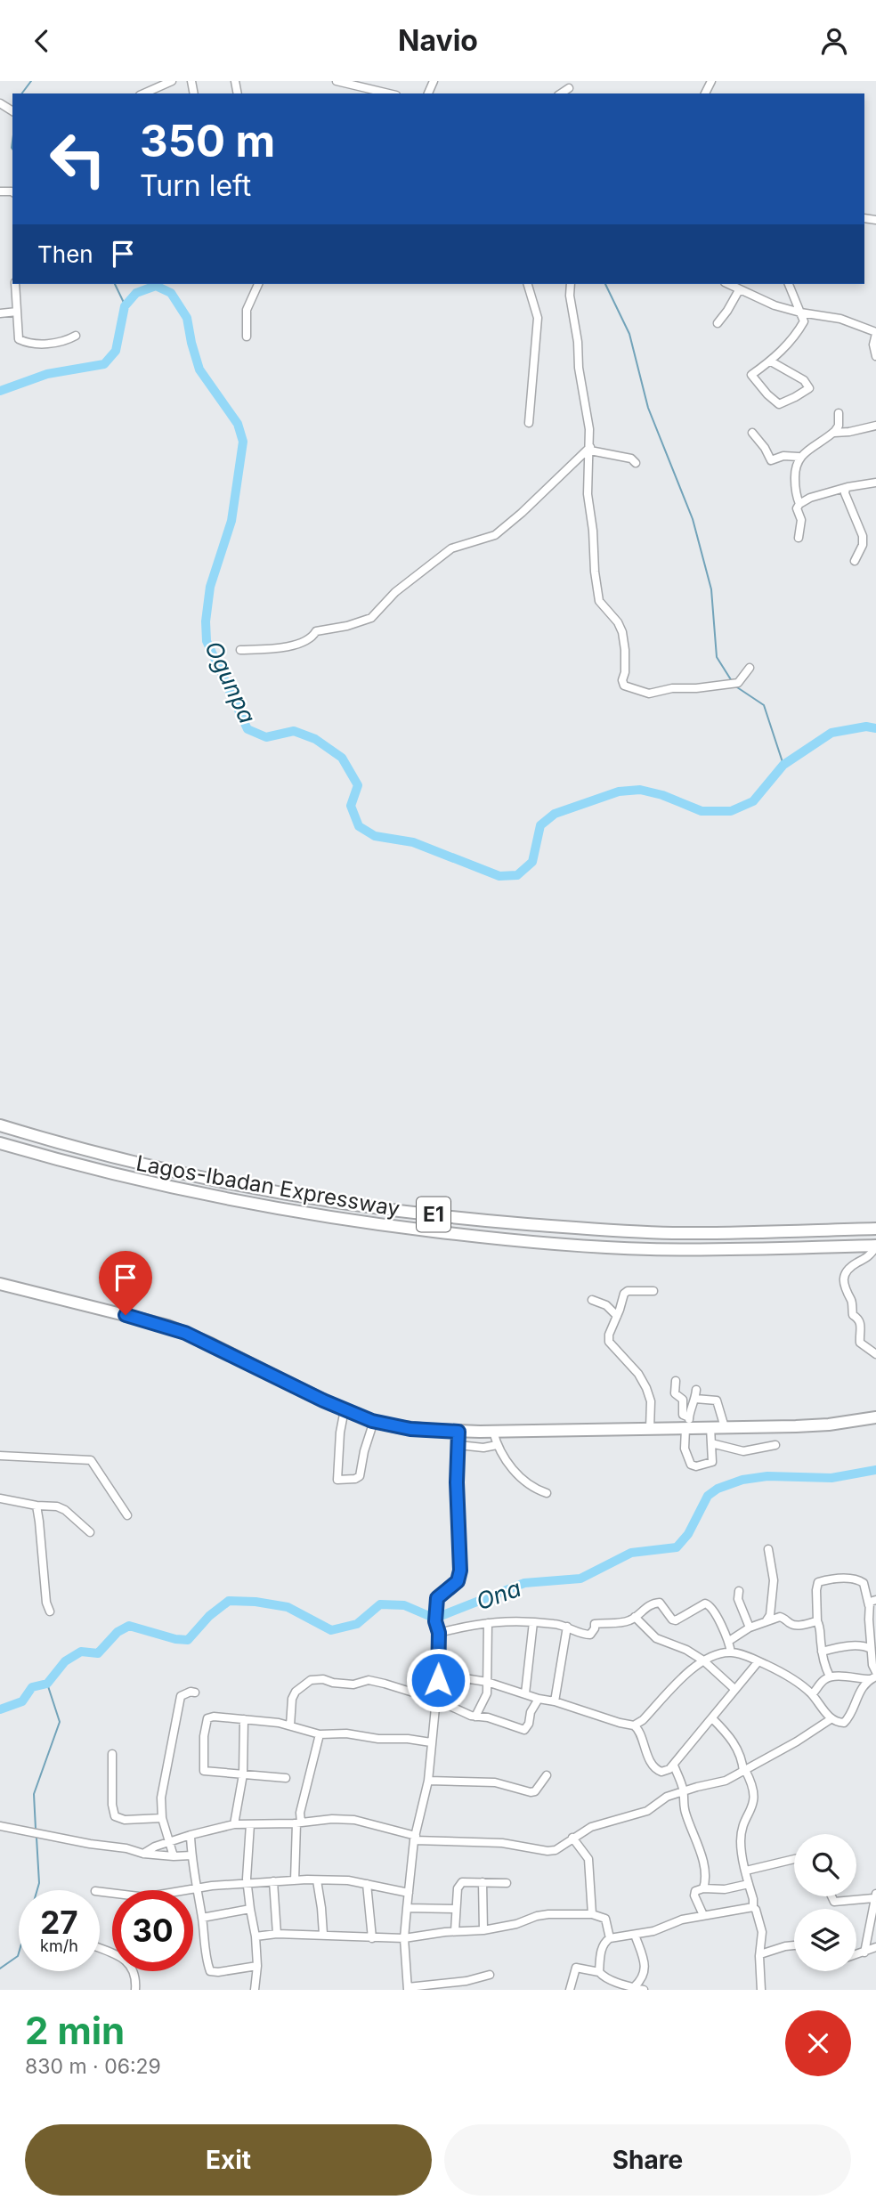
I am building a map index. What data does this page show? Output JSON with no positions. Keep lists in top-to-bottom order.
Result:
{
  "streets": {
    "highway": ["Lagos-Ibadan Expressway", "E1"]
  },
  "water": ["Ogunpa", "Ona"],
  "page": {
    "header": "Navio",
    "turn": ["350 m", "Turn left"],
    "then": "Then",
    "speed": "27 km/h",
    "limit": "30",
    "heading": ["2 min", "830 m · 06:29"],
    "buttons": ["Exit", "Share"]
  }
}
